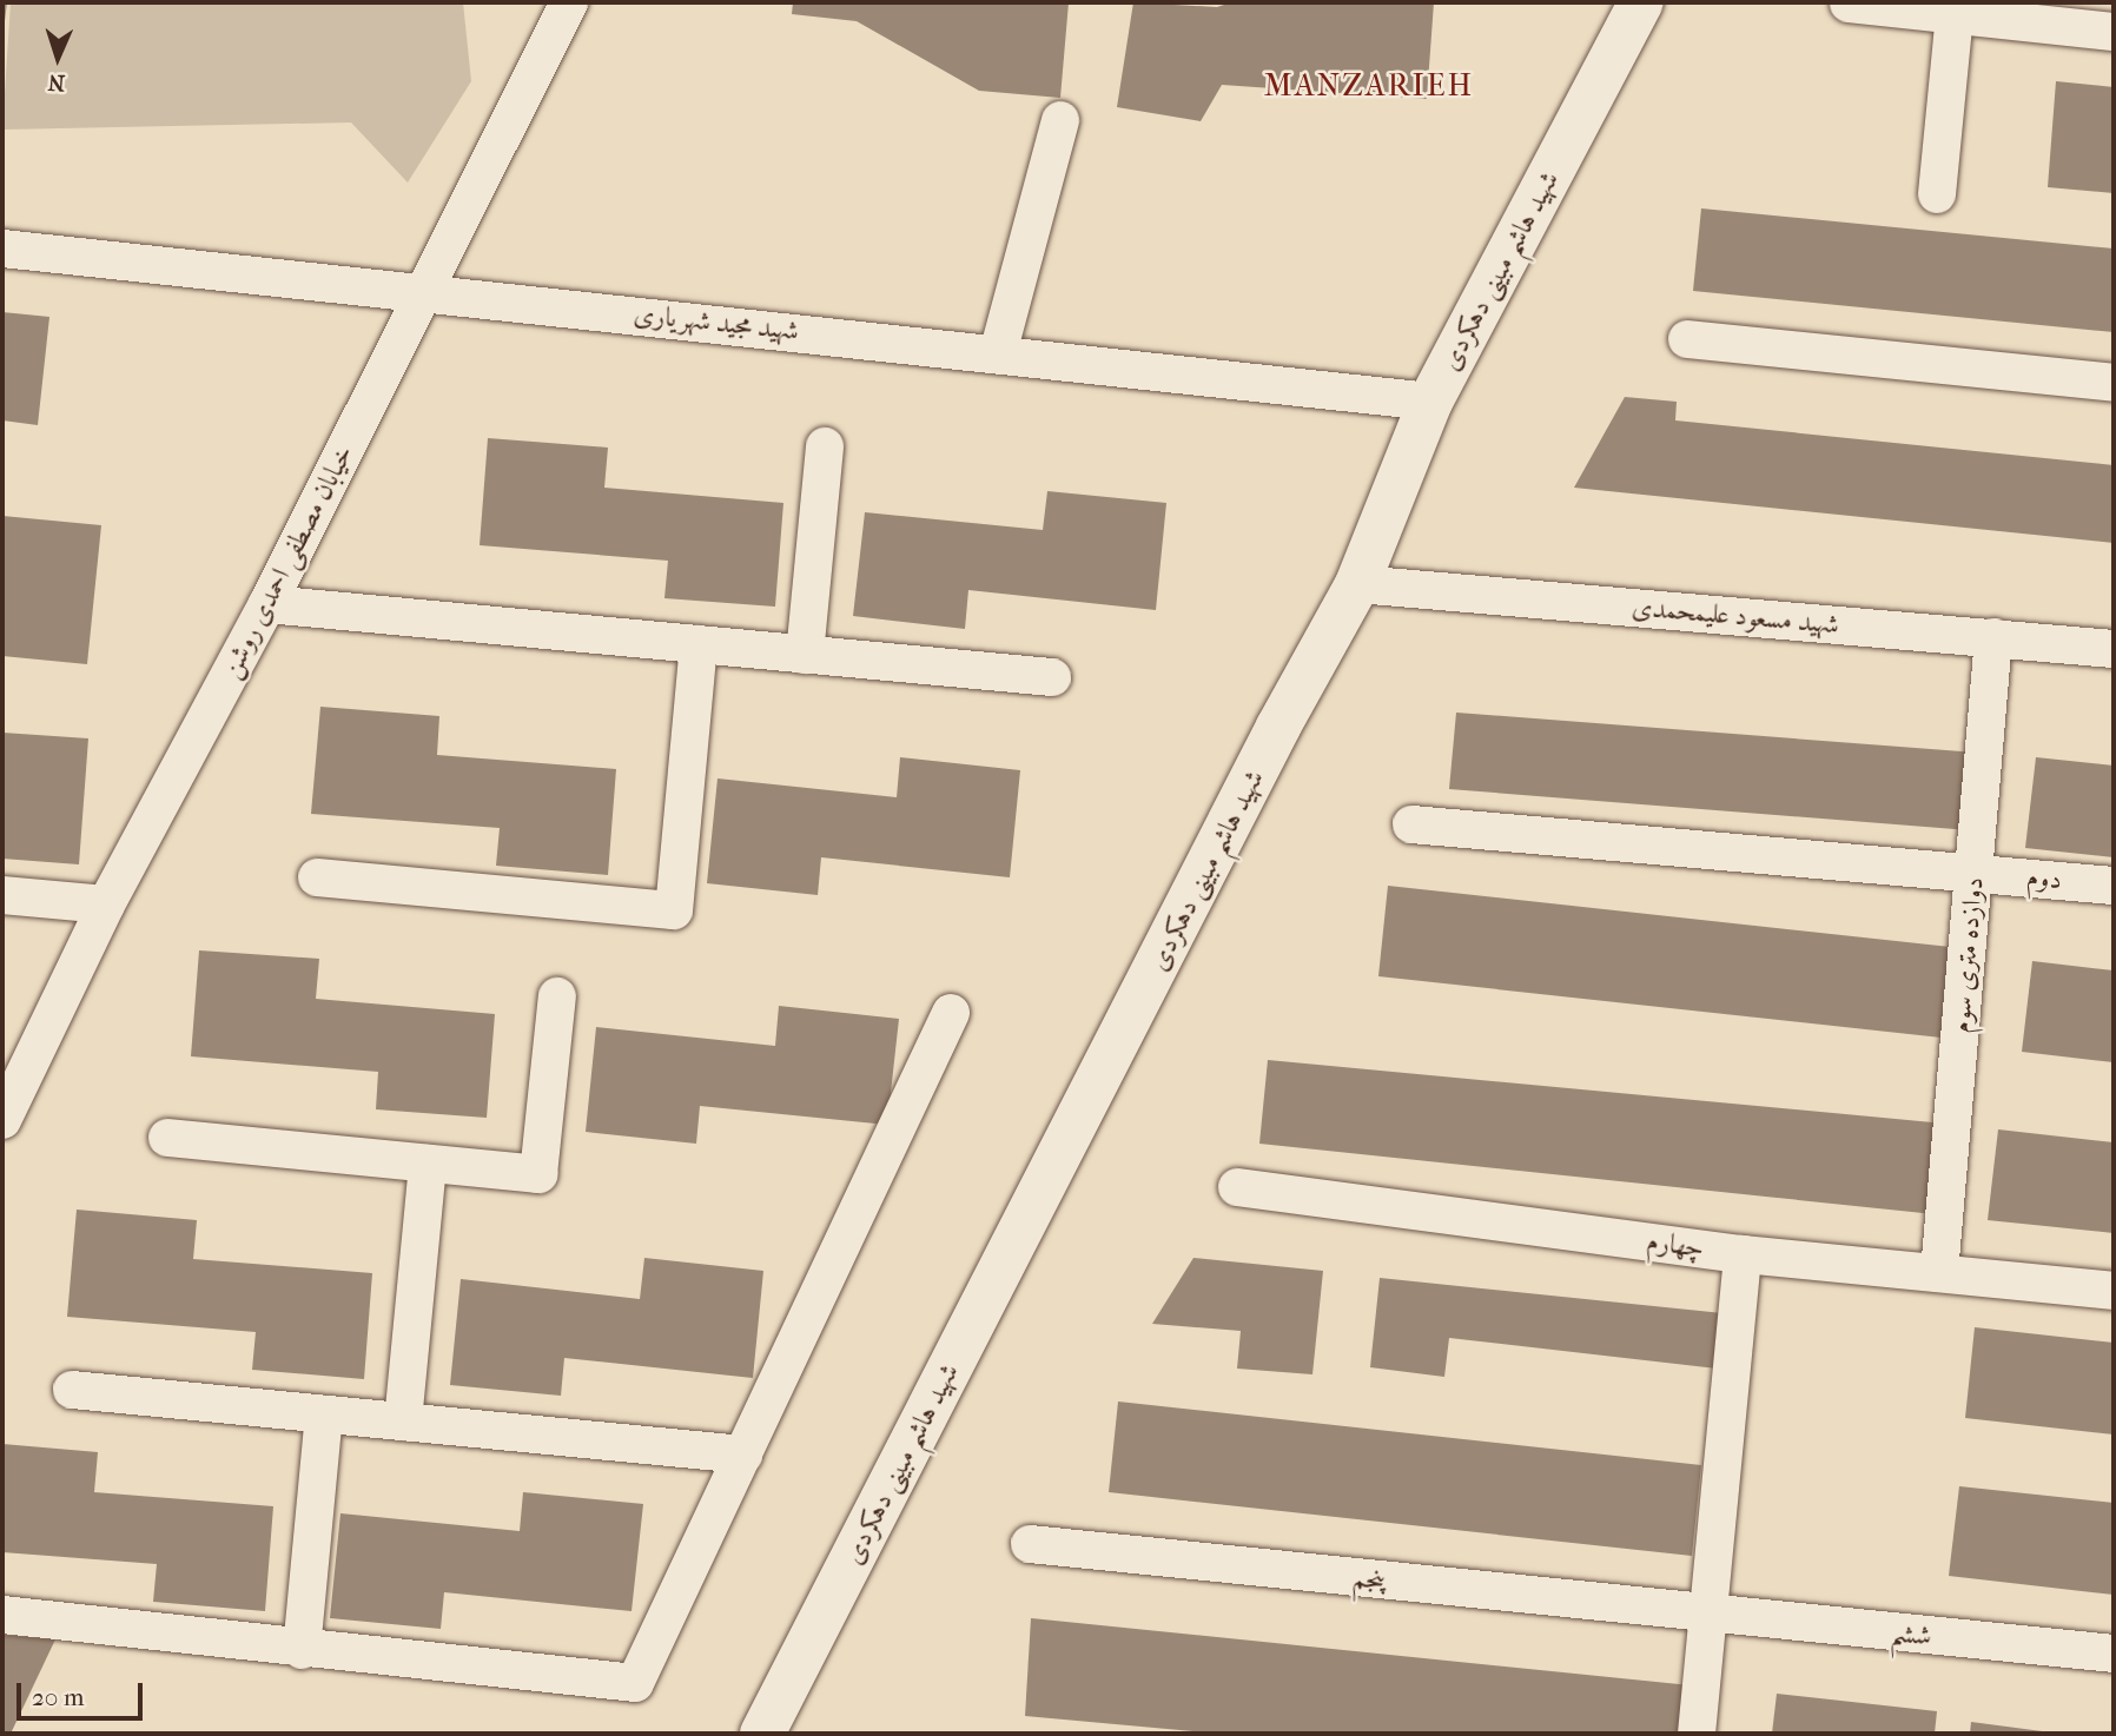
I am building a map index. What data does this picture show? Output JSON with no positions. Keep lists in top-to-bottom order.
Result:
{
  "streets": {
    "main road": ["شهید هاشم مبینی دهکردی"],
    "street": [
      "شهید مجید شهریاری",
      "خیابان مصطفی احمدی روشن",
      "شهید مسعود علیمحمدی",
      "دوم",
      "دوازده متری سوم",
      "چهارم",
      "پنجم",
      "ششم"
    ]
  },
  "crossings": [
    ["شهید هاشم مبینی دهکردی", "شهید مجید شهریاری"],
    ["شهید هاشم مبینی دهکردی", "شهید مسعود علیمحمدی"],
    ["شهید مجید شهریاری", "خیابان مصطفی احمدی روشن"],
    ["شهید مسعود علیمحمدی", "دوازده متری سوم"],
    ["دوم", "دوازده متری سوم"],
    ["دوازده متری سوم", "چهارم"],
    ["پنجم", "ششم"]
  ],
  "districts": ["MANZARIEH"],
  "scale_bar": "20 m",
  "north": "bottom"
}
